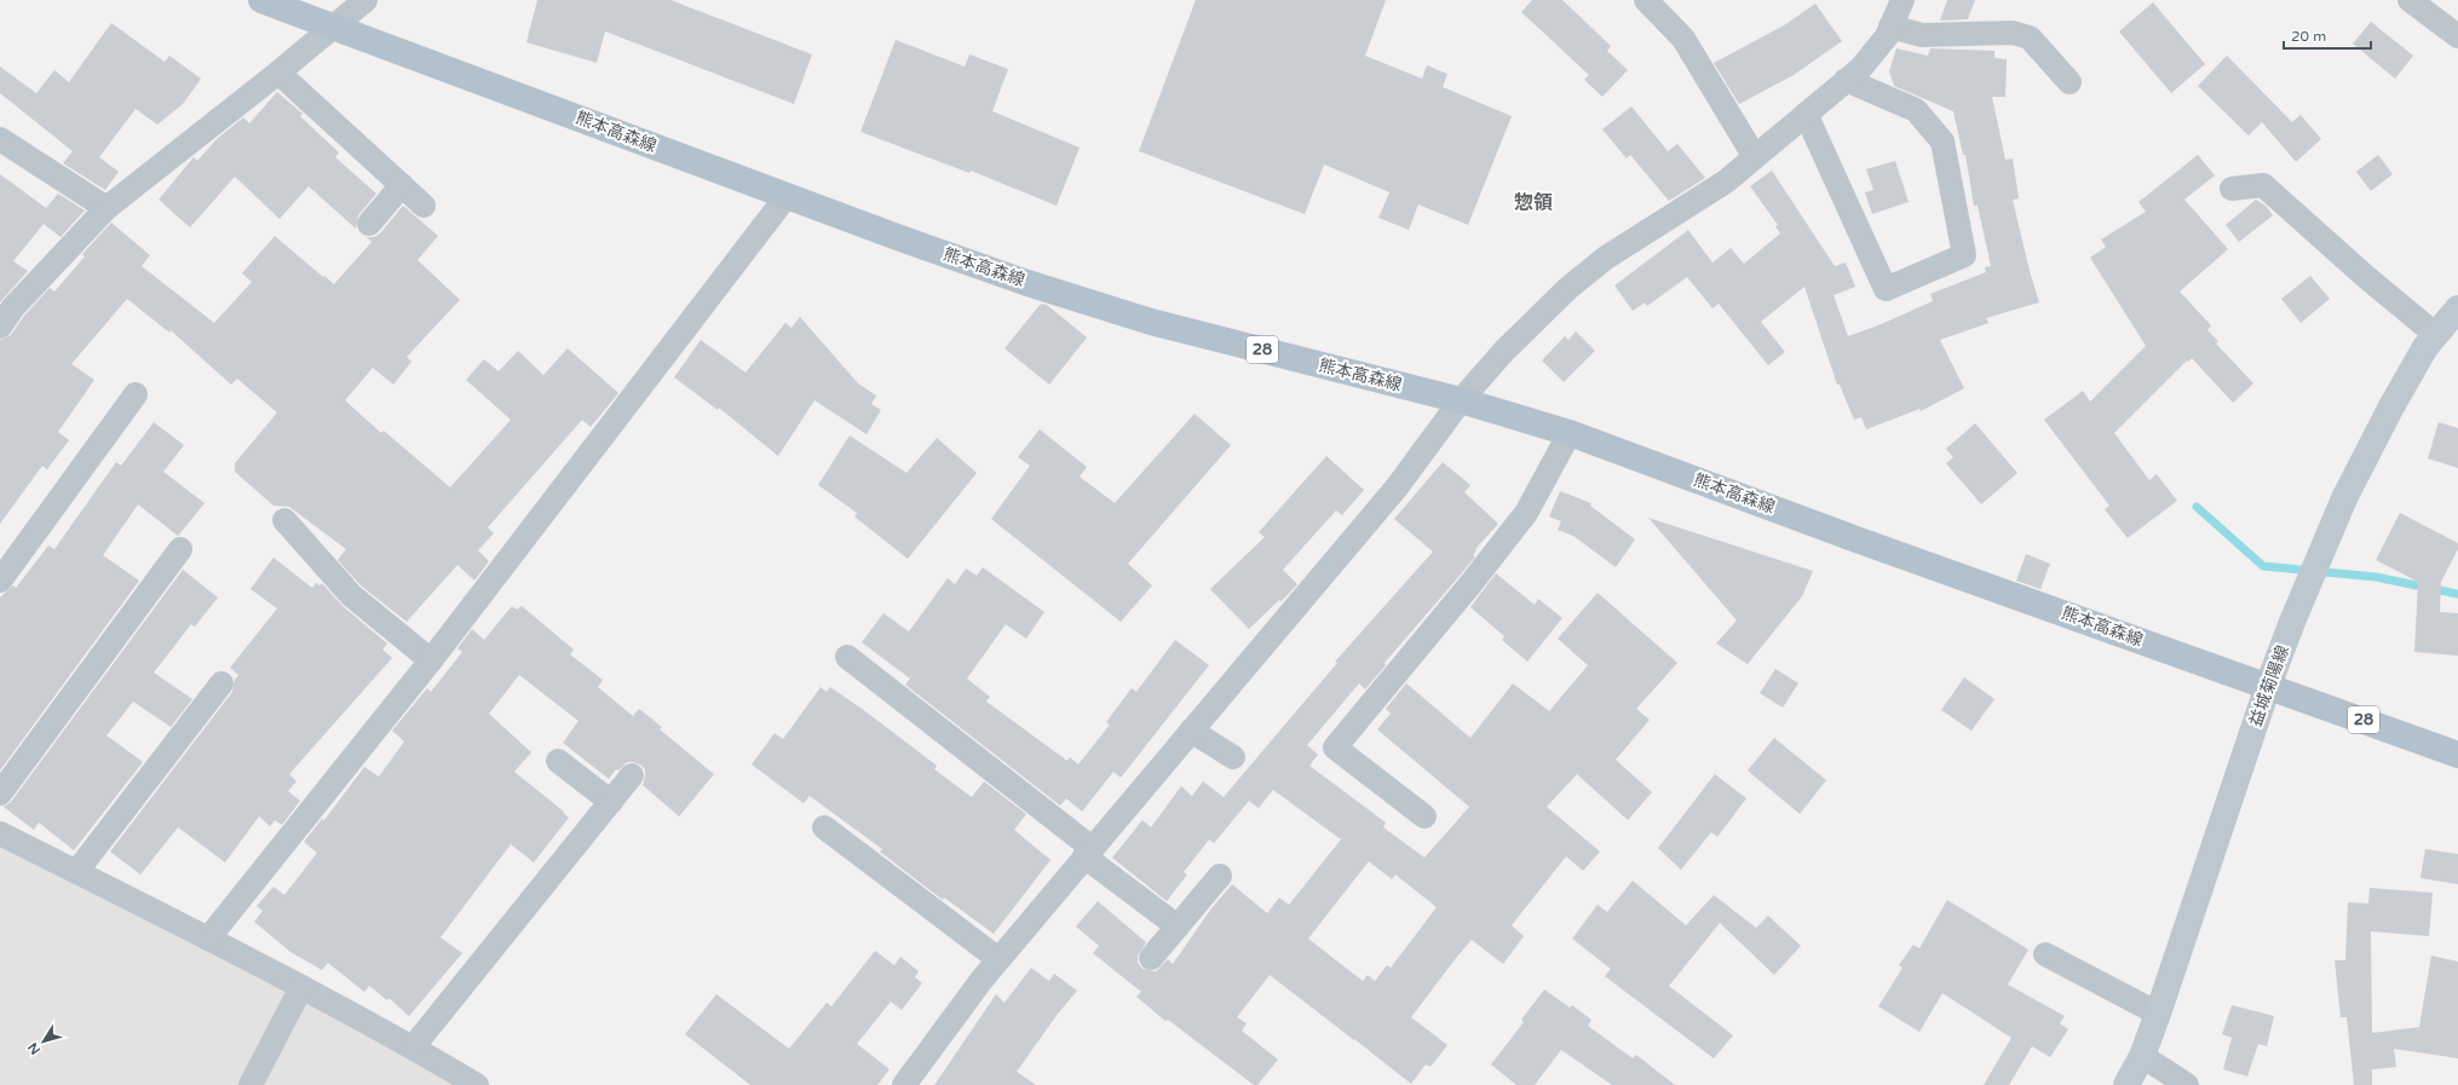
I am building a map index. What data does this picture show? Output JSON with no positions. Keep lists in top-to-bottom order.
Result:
{
  "streets": {
    "main road": ["熊本高森線", "28", "益城菊陽線"]
  },
  "crossings": [
    ["熊本高森線", "益城菊陽線"]
  ],
  "districts": ["惣領"],
  "scale_bar": "20 m",
  "north": "bottom left"
}
